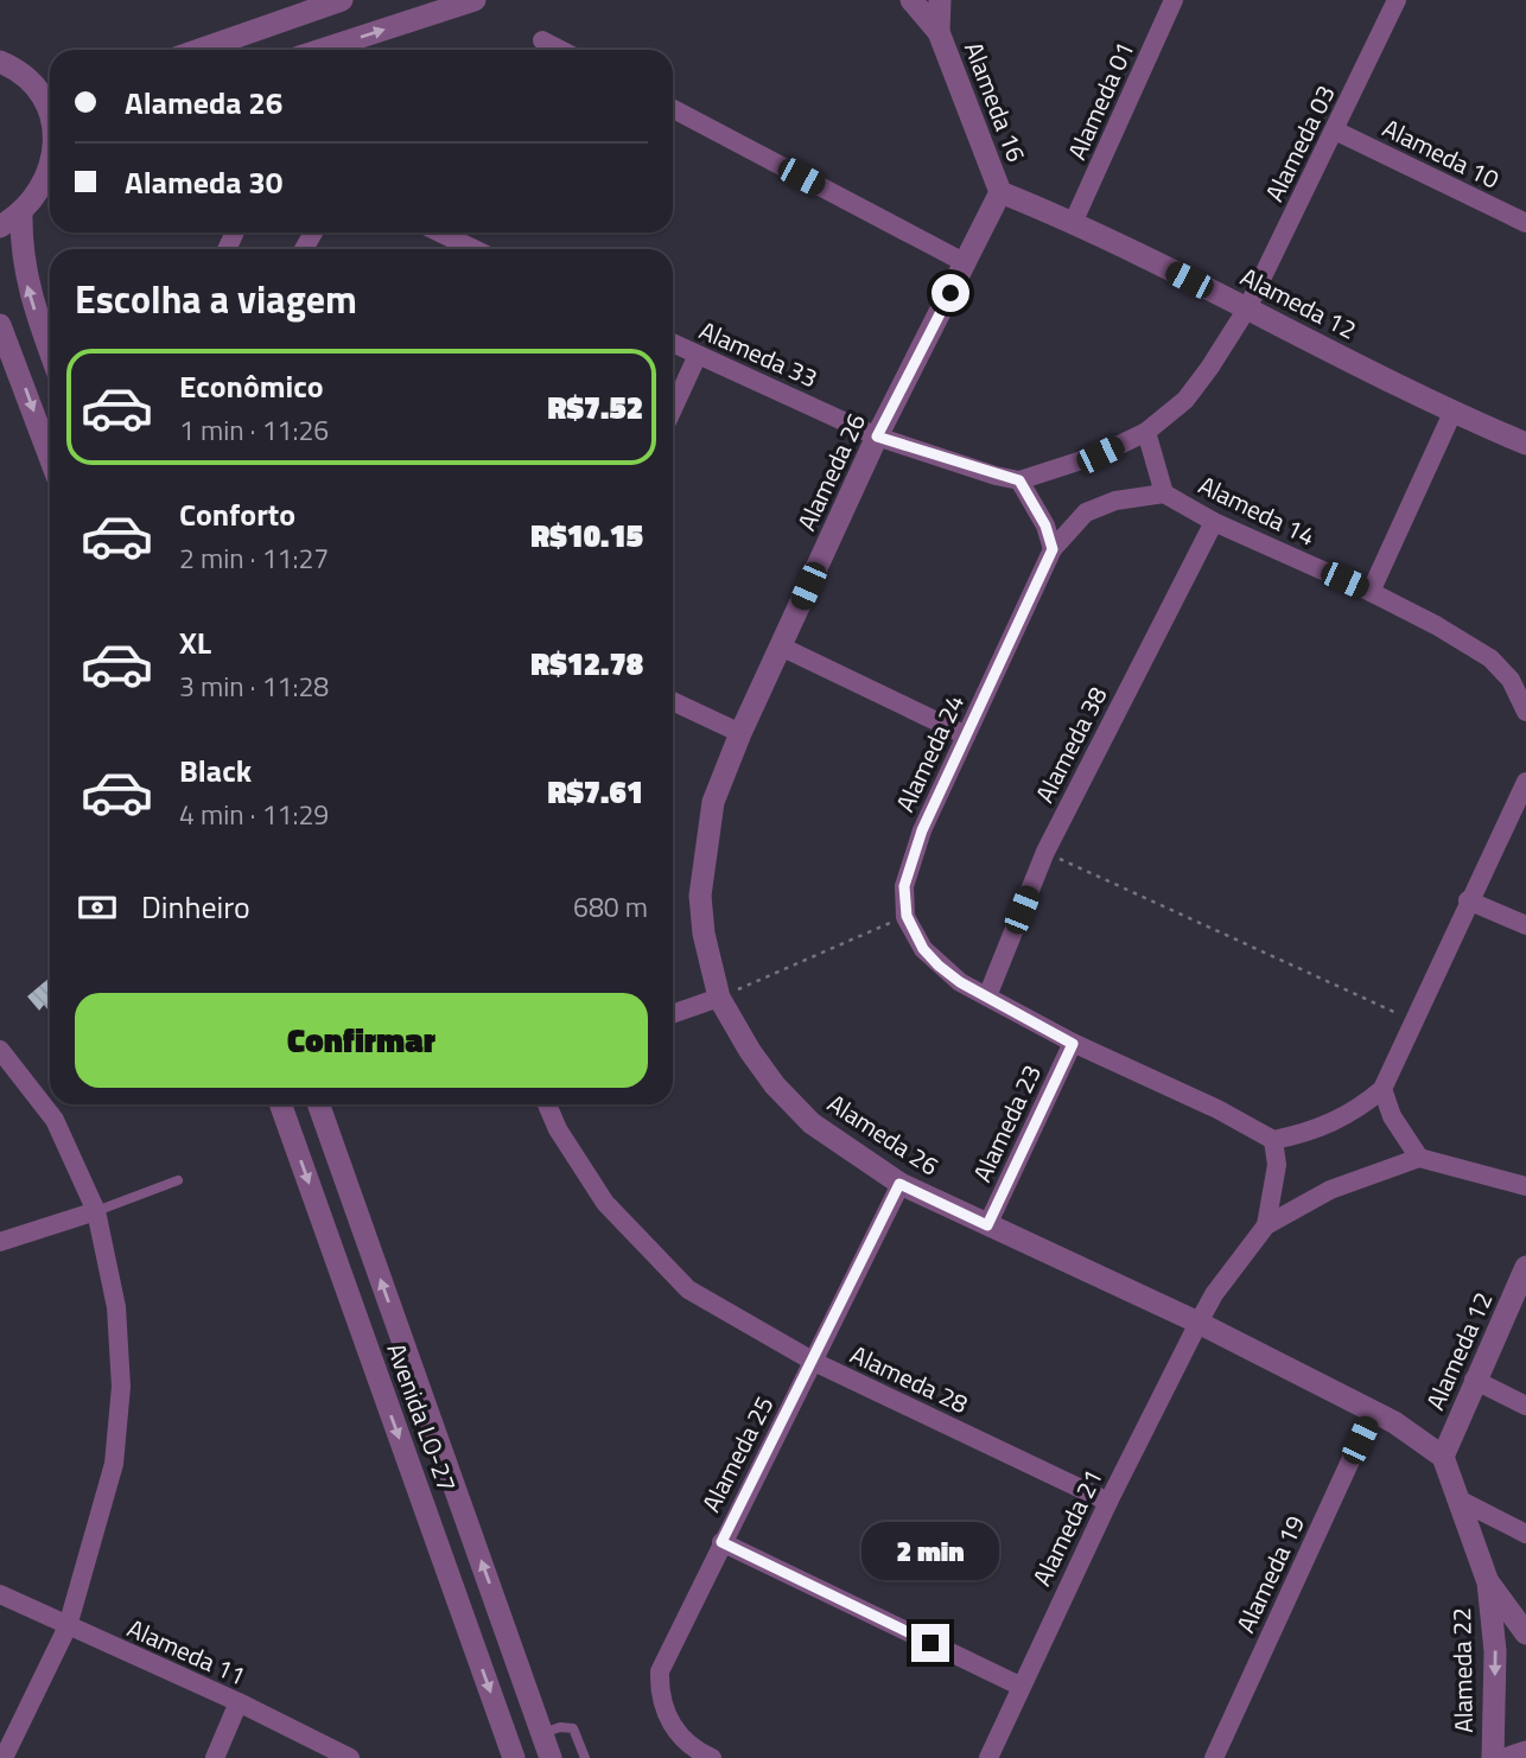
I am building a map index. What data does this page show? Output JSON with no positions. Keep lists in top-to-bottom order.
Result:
{
  "streets": {
    "street": [
      "Alameda 01",
      "Alameda 16",
      "Alameda 03",
      "Alameda 10",
      "Alameda 12",
      "Alameda 33",
      "Alameda 26",
      "Alameda 14",
      "Alameda 38",
      "Alameda 24",
      "Alameda 23",
      "Alameda 28",
      "Avenida LO-27",
      "Alameda 25",
      "Alameda 21",
      "Alameda 19",
      "Alameda 11",
      "Alameda 22"
    ]
  },
  "crossings": [
    ["Alameda 01", "Alameda 12"],
    ["Alameda 16", "Alameda 12"],
    ["Alameda 16", "Alameda 26"],
    ["Alameda 03", "Alameda 10"],
    ["Alameda 03", "Alameda 12"],
    ["Alameda 03", "Alameda 33"],
    ["Alameda 12", "Alameda 26"],
    ["Alameda 12", "Alameda 22"],
    ["Alameda 33", "Alameda 26"],
    ["Alameda 26", "Alameda 23"],
    ["Alameda 26", "Alameda 25"],
    ["Alameda 26", "Alameda 21"],
    ["Alameda 26", "Alameda 19"],
    ["Alameda 26", "Alameda 22"],
    ["Alameda 14", "Alameda 38"],
    ["Alameda 14", "Alameda 24"],
    ["Alameda 38", "Alameda 24"],
    ["Alameda 24", "Alameda 23"],
    ["Alameda 28", "Alameda 25"],
    ["Alameda 28", "Alameda 21"]
  ],
  "one_way": ["Alameda 22"],
  "page": {
    "banner": ["Alameda 26", "Alameda 30"],
    "heading": "Escolha a viagem",
    "list": [
      {
        "name": "Econômico",
        "note": "1 min · 11:26",
        "value": "R$7.52"
      },
      {
        "name": "Conforto",
        "note": "2 min · 11:27",
        "value": "R$10.15"
      },
      {
        "name": "XL",
        "note": "3 min · 11:28",
        "value": "R$12.78"
      },
      {
        "name": "Black",
        "note": "4 min · 11:29",
        "value": "R$7.61"
      }
    ],
    "pay": ["Dinheiro", "680 m"],
    "buttons": "Confirmar",
    "bubble": "2 min"
  }
}
